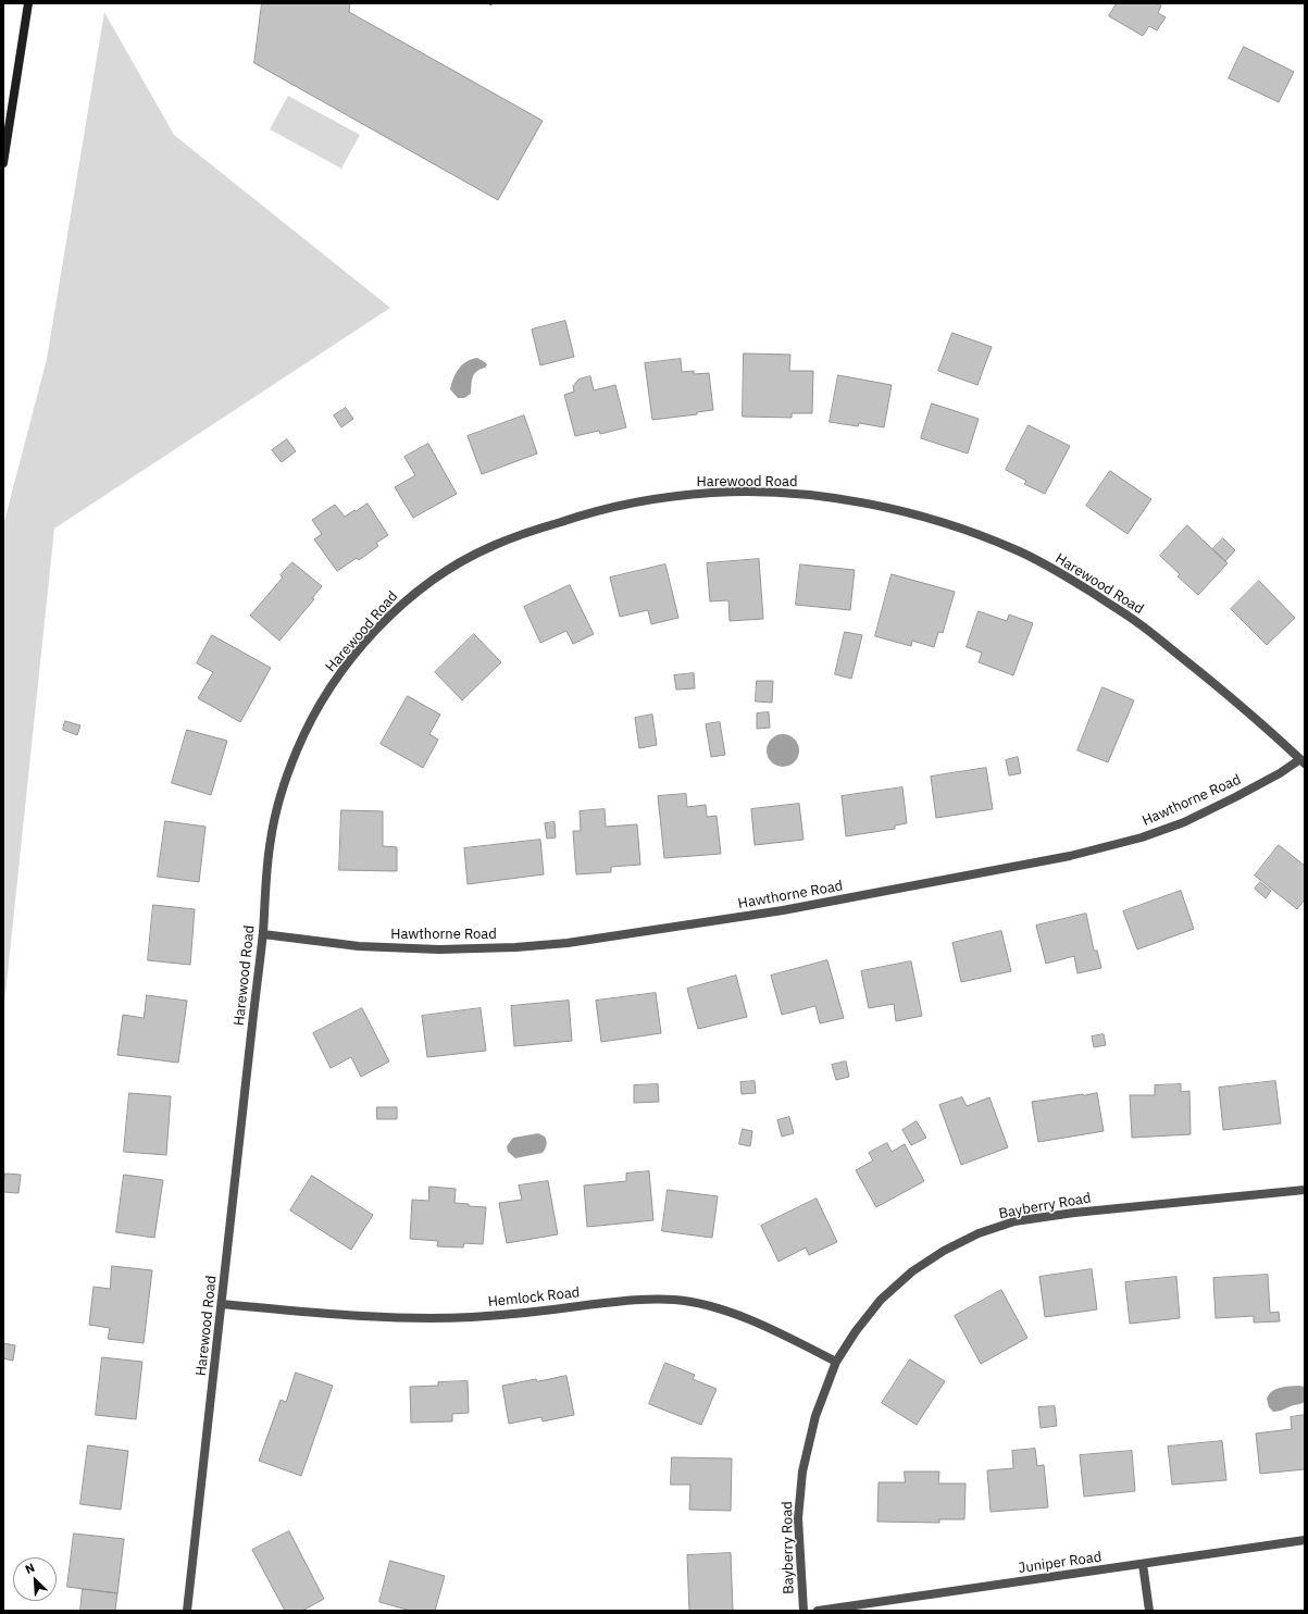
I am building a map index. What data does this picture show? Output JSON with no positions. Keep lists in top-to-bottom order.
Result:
{
  "streets": {
    "street": [
      "Harewood Road",
      "Hawthorne Road",
      "Bayberry Road",
      "Hemlock Road",
      "Juniper Road"
    ]
  },
  "crossings": [
    ["Harewood Road", "Hawthorne Road"],
    ["Harewood Road", "Hemlock Road"],
    ["Bayberry Road", "Hemlock Road"]
  ],
  "north": "top left"
}
